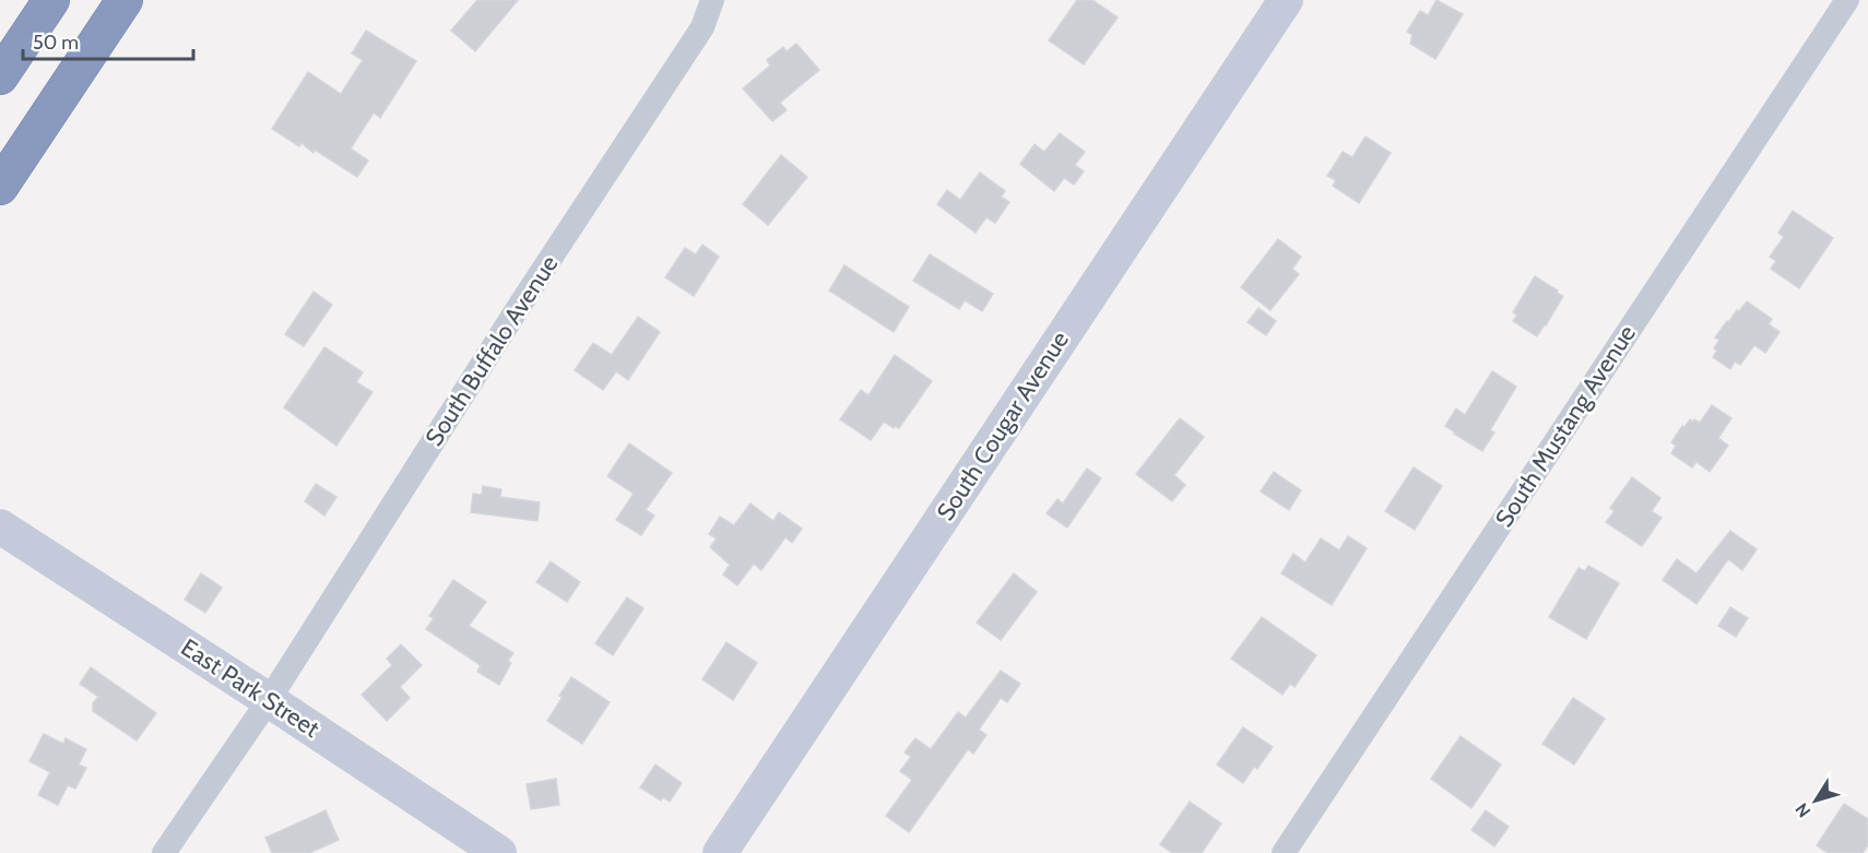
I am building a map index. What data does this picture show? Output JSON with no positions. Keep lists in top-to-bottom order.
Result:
{
  "streets": {
    "street": [
      "South Buffalo Avenue",
      "South Cougar Avenue",
      "South Mustang Avenue",
      "East Park Street"
    ]
  },
  "crossings": [
    ["South Buffalo Avenue", "East Park Street"]
  ],
  "scale_bar": "50 m",
  "north": "bottom left"
}
